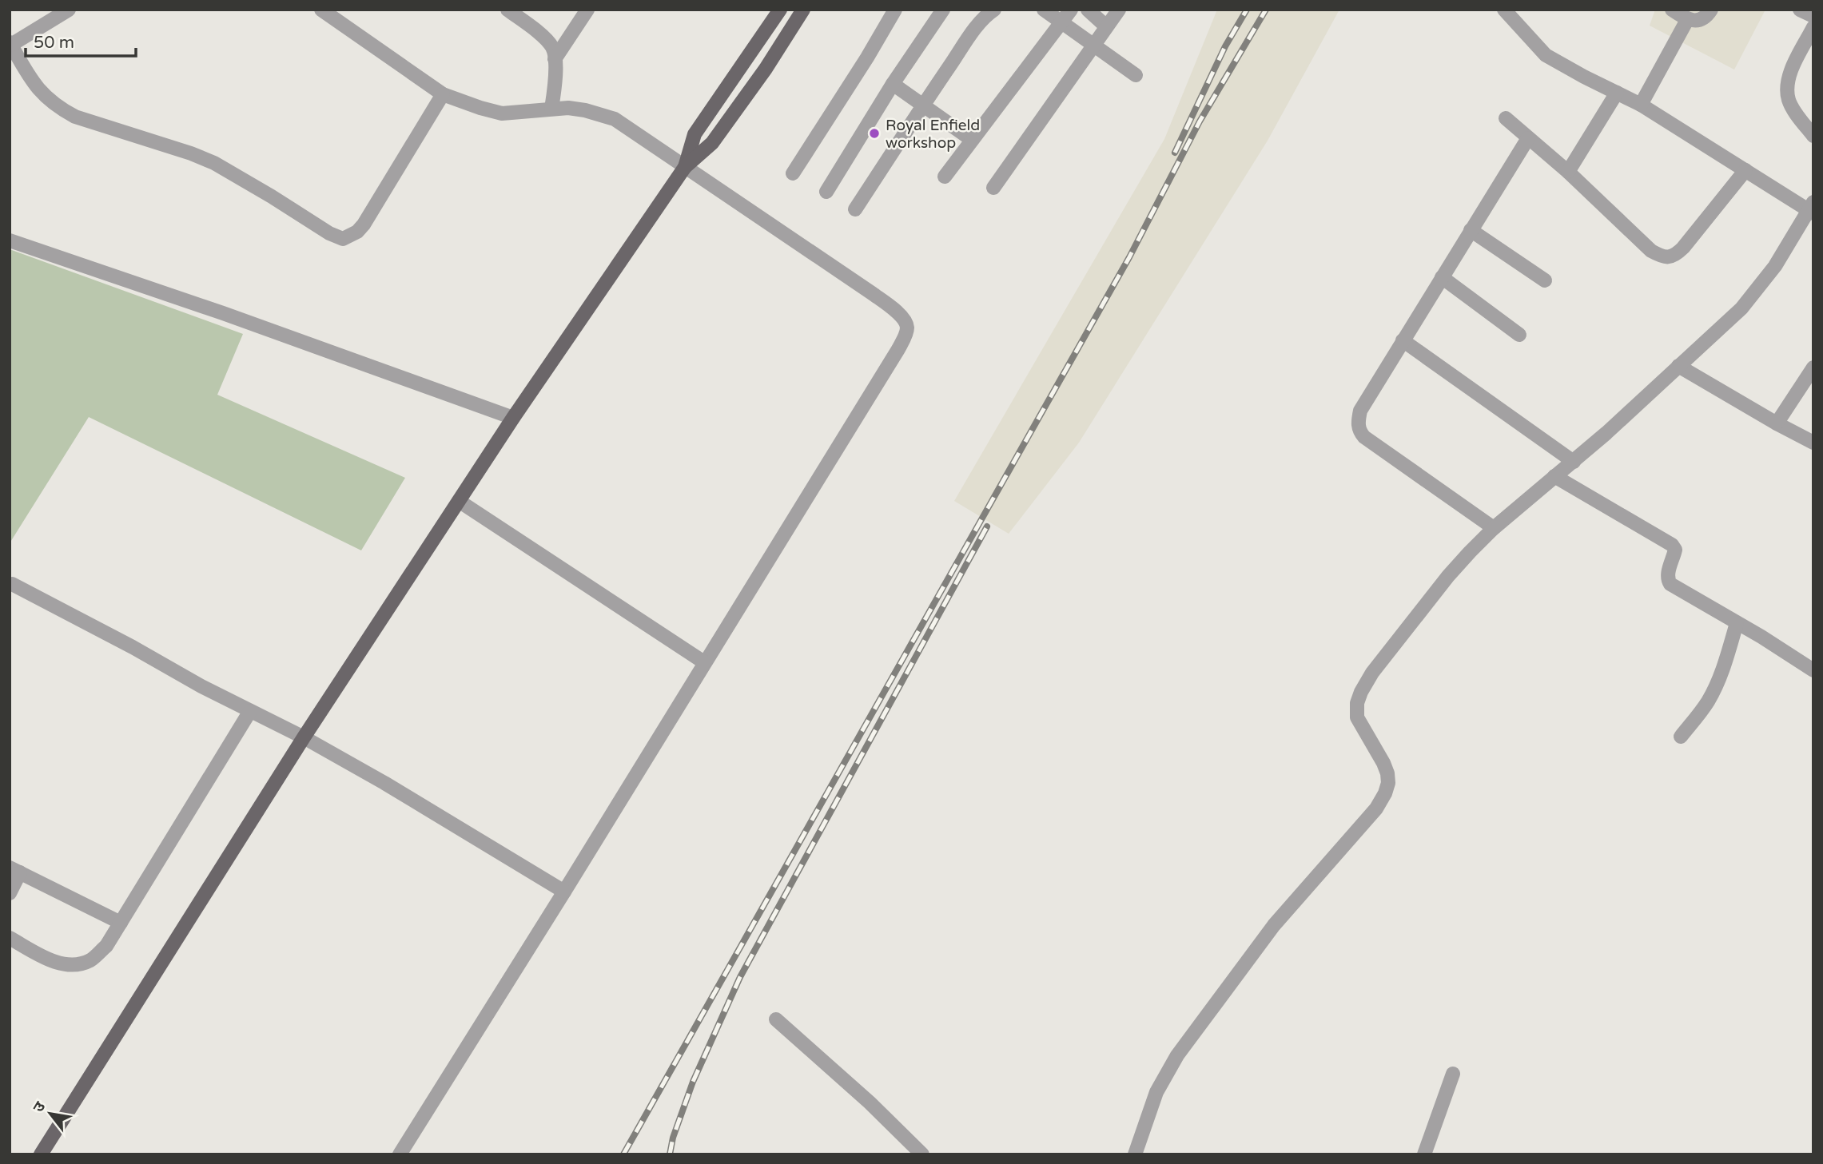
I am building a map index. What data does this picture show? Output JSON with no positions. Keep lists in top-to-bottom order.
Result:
{
  "places": ["Royal Enfield workshop"],
  "scale_bar": "50 m",
  "north": "top left"
}
